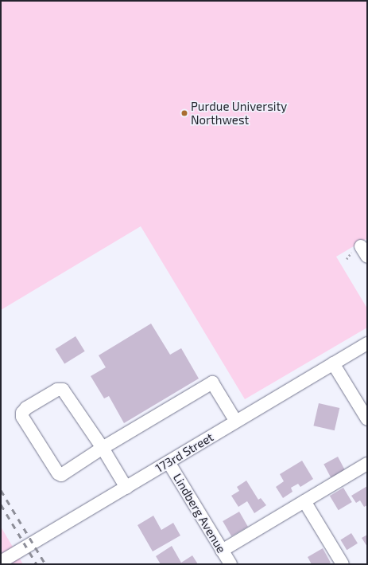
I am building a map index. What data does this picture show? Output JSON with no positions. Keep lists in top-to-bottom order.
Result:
{
  "streets": {
    "street": ["173rd Street", "Lindberg Avenue"]
  },
  "crossings": [
    ["173rd Street", "Lindberg Avenue"]
  ],
  "places": ["Purdue University Northwest"]
}
